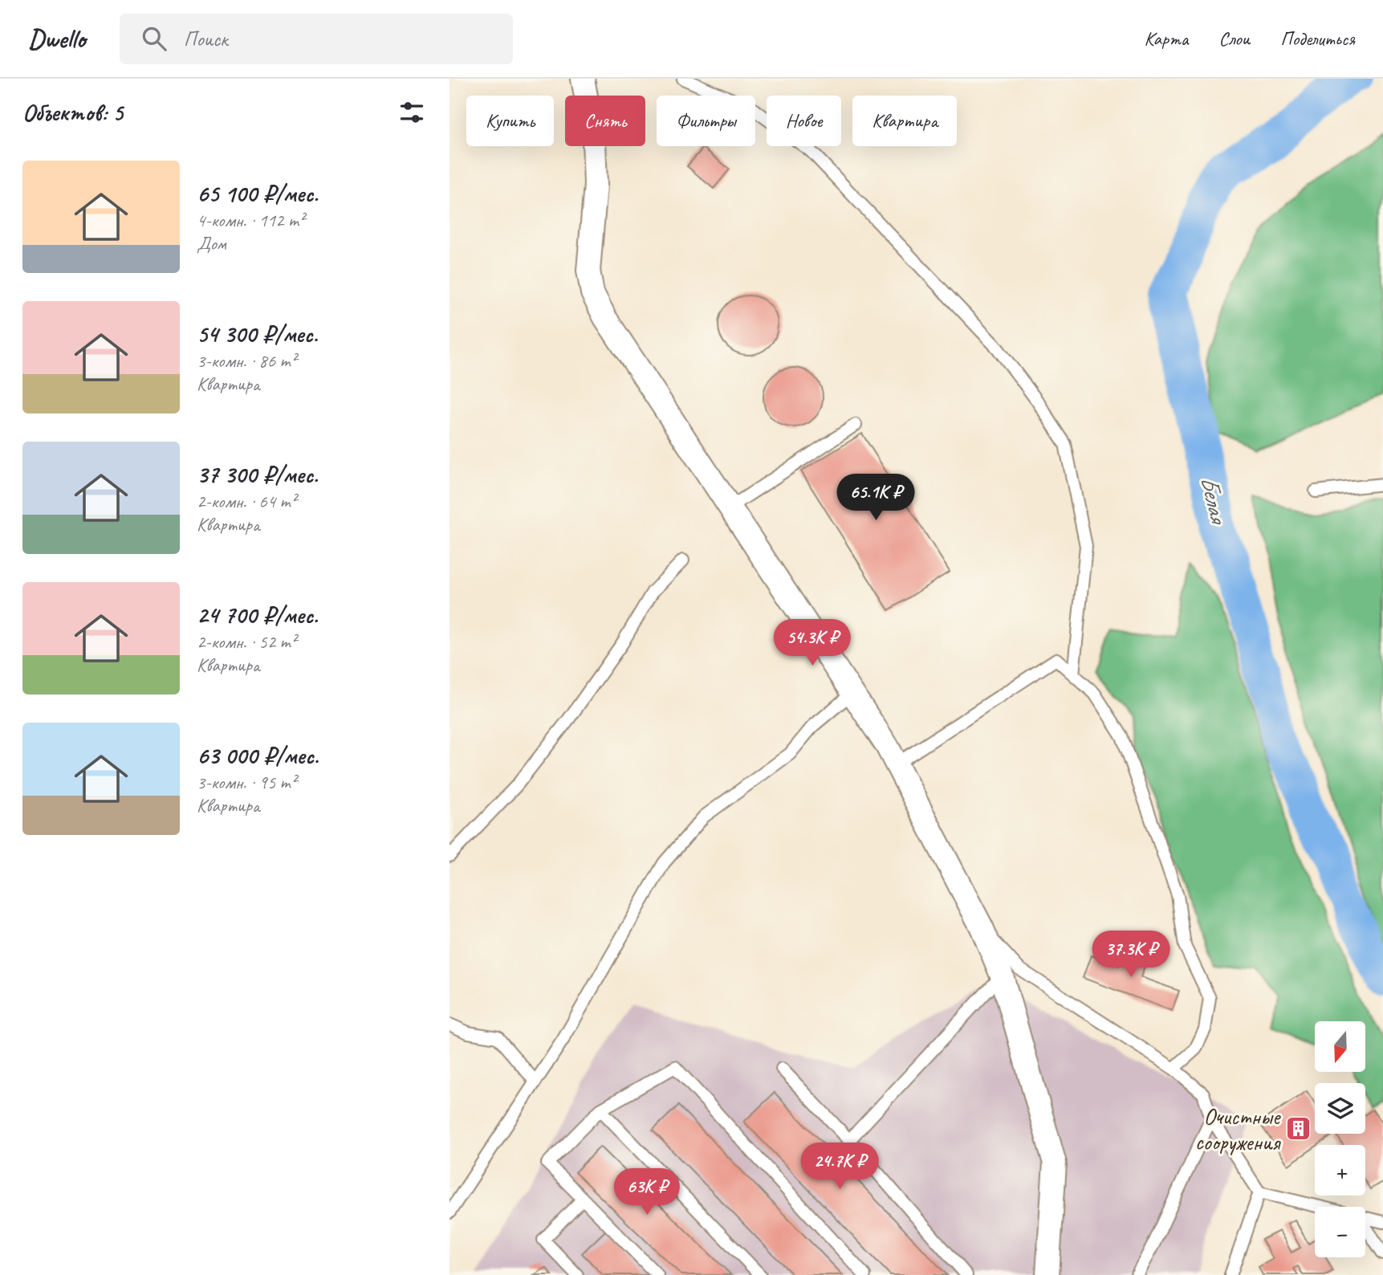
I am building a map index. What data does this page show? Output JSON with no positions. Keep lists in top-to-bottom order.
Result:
{
  "water": ["Белая"],
  "places": {
    "building": ["Очистные сооружения"]
  },
  "north": "bottom",
  "page": {
    "header": "Dwello",
    "search": "Поиск",
    "nav": ["Карта", "Слои", "Поделиться"],
    "heading": "Объектов: 5",
    "chip": [
      "Купить",
      "Снять",
      "Фильтры",
      "Новое",
      "Квартира"
    ],
    "list": [
      {
        "name": "65 100 ₽/мес.",
        "note": "4-комн. · 112 m² · Дом"
      },
      {
        "name": "54 300 ₽/мес.",
        "note": "3-комн. · 86 m² · Квартира"
      },
      {
        "name": "37 300 ₽/мес.",
        "note": "2-комн. · 64 m² · Квартира"
      },
      {
        "name": "24 700 ₽/мес.",
        "note": "2-комн. · 52 m² · Квартира"
      },
      {
        "name": "63 000 ₽/мес.",
        "note": "3-комн. · 95 m² · Квартира"
      }
    ],
    "price": [
      "65.1K ₽",
      "54.3K ₽",
      "37.3K ₽",
      "24.7K ₽",
      "63K ₽"
    ],
    "map_buttons": ["+", "−"]
  }
}
